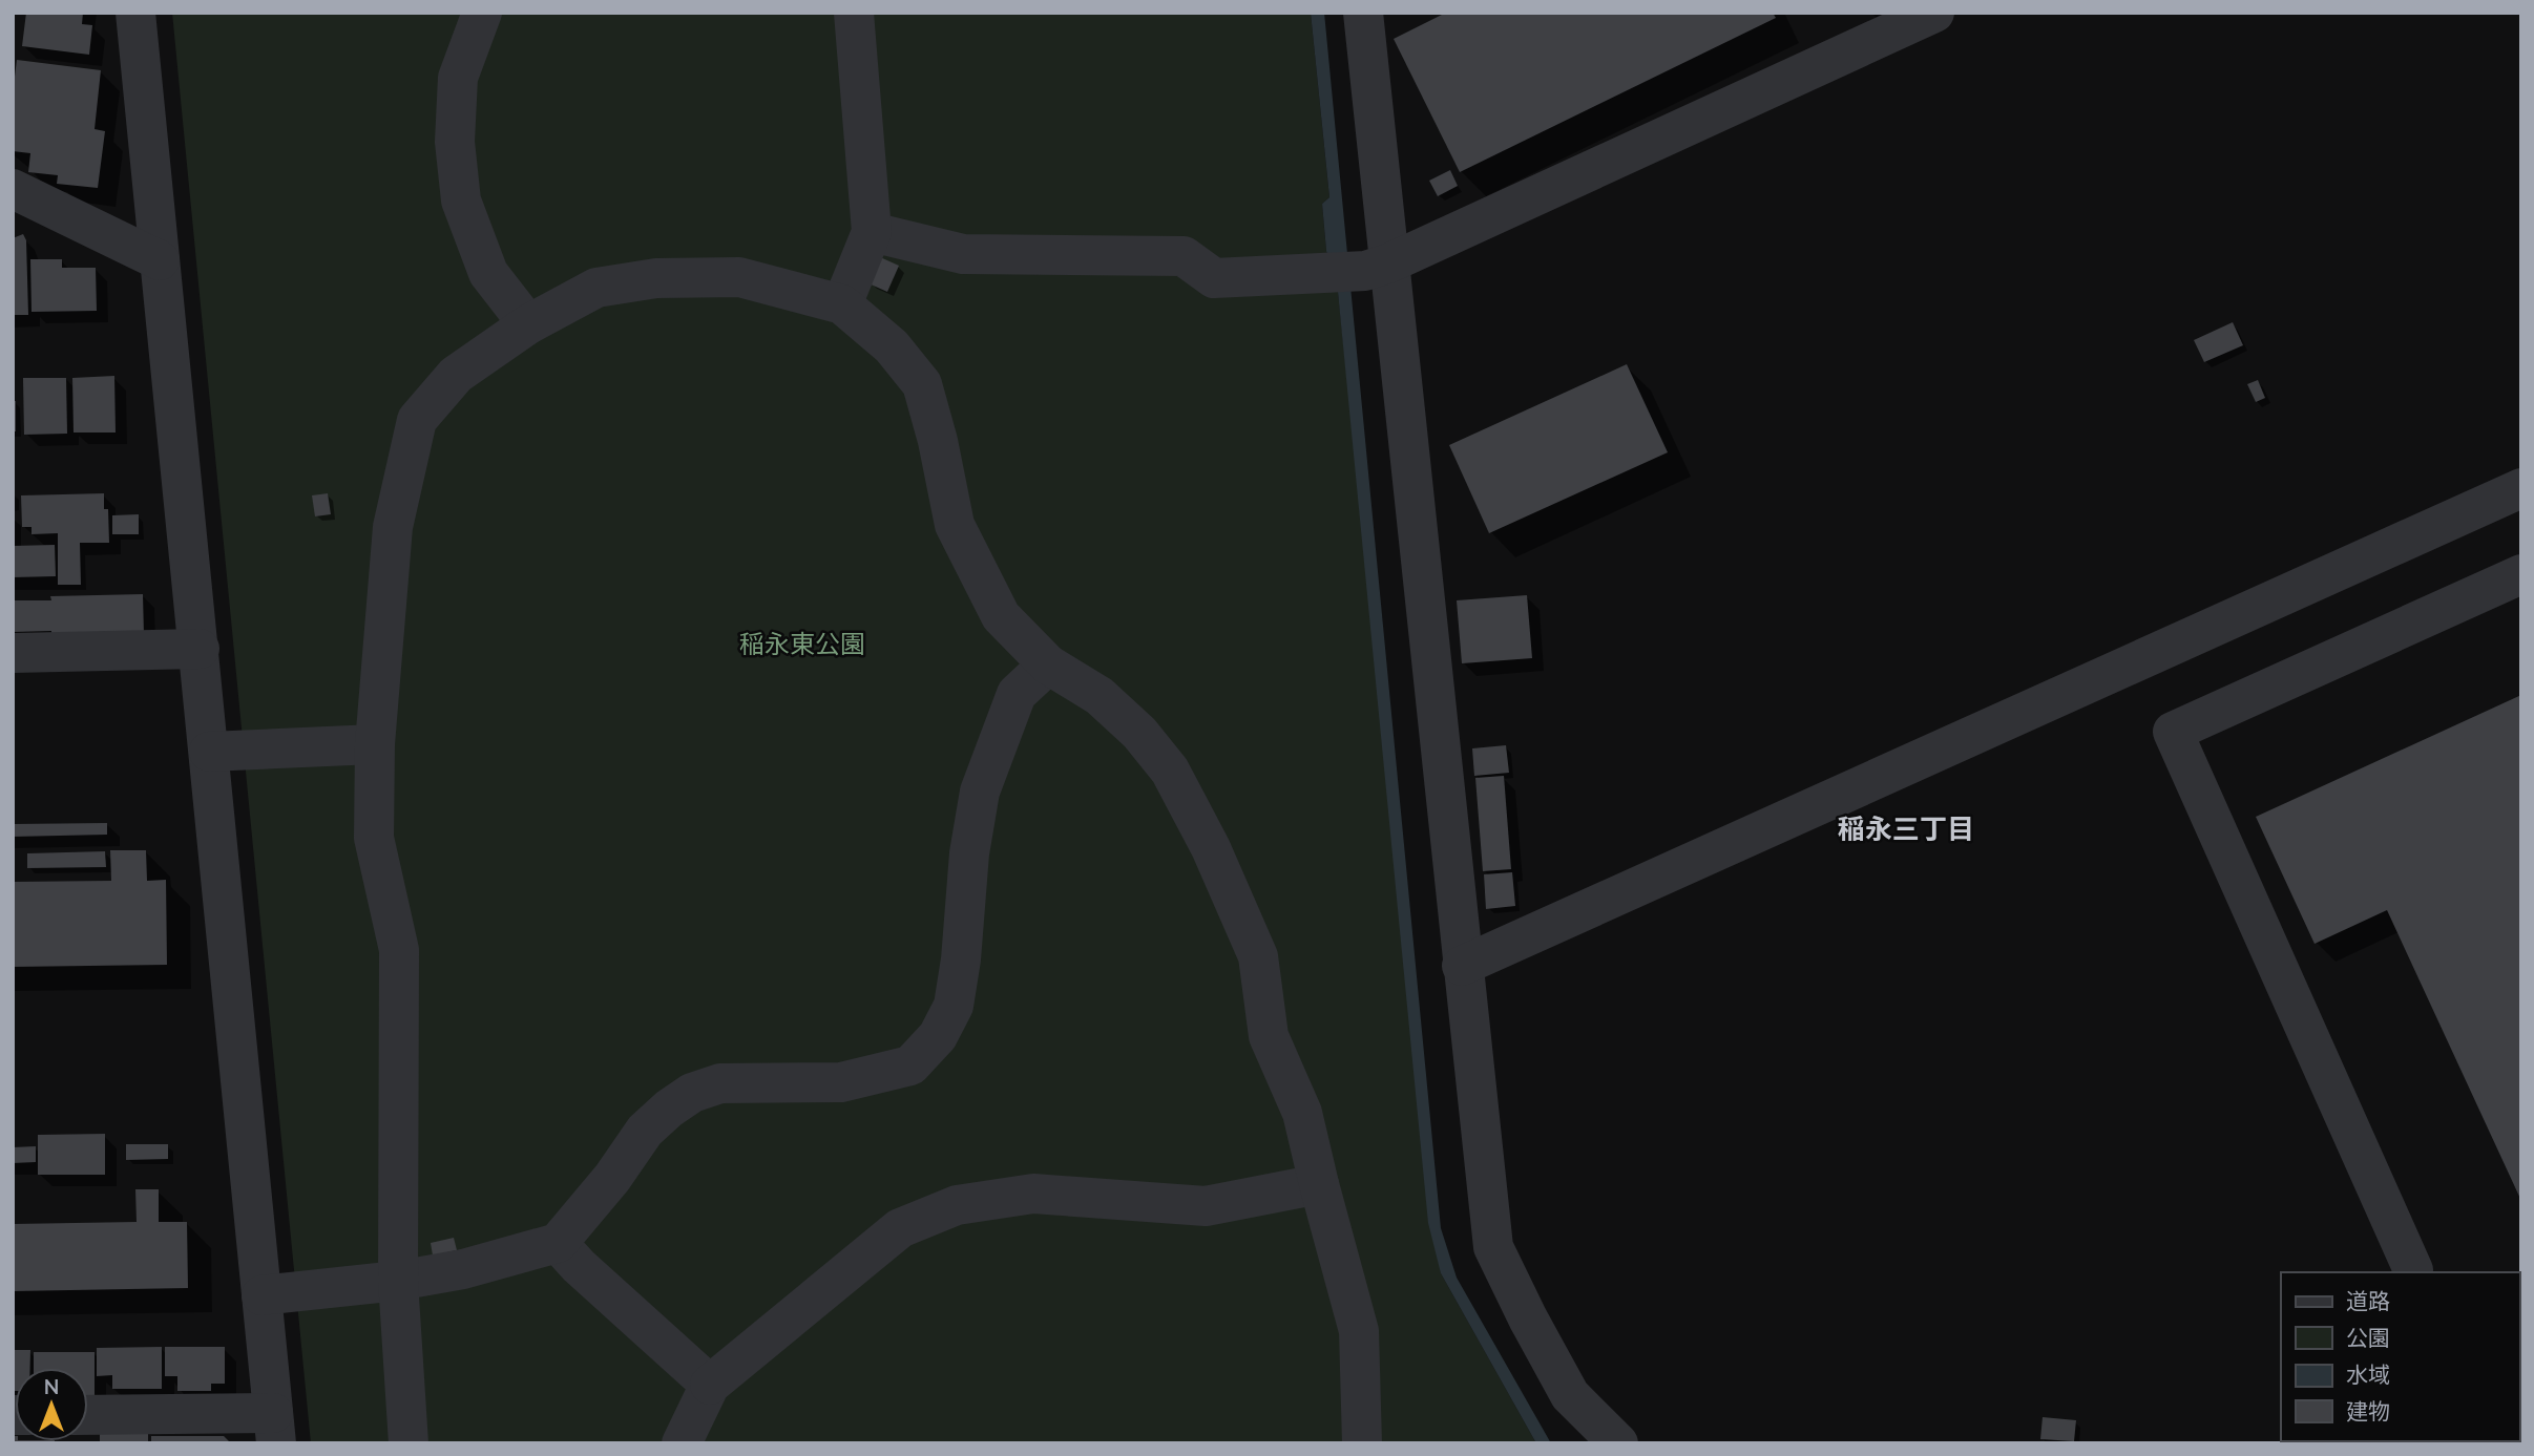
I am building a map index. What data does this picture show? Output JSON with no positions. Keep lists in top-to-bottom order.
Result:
{
  "districts": ["稲永三丁目"],
  "parks": ["稲永東公園"],
  "legend": [
    "道路",
    "公園",
    "水域",
    "建物"
  ],
  "north": "top"
}
